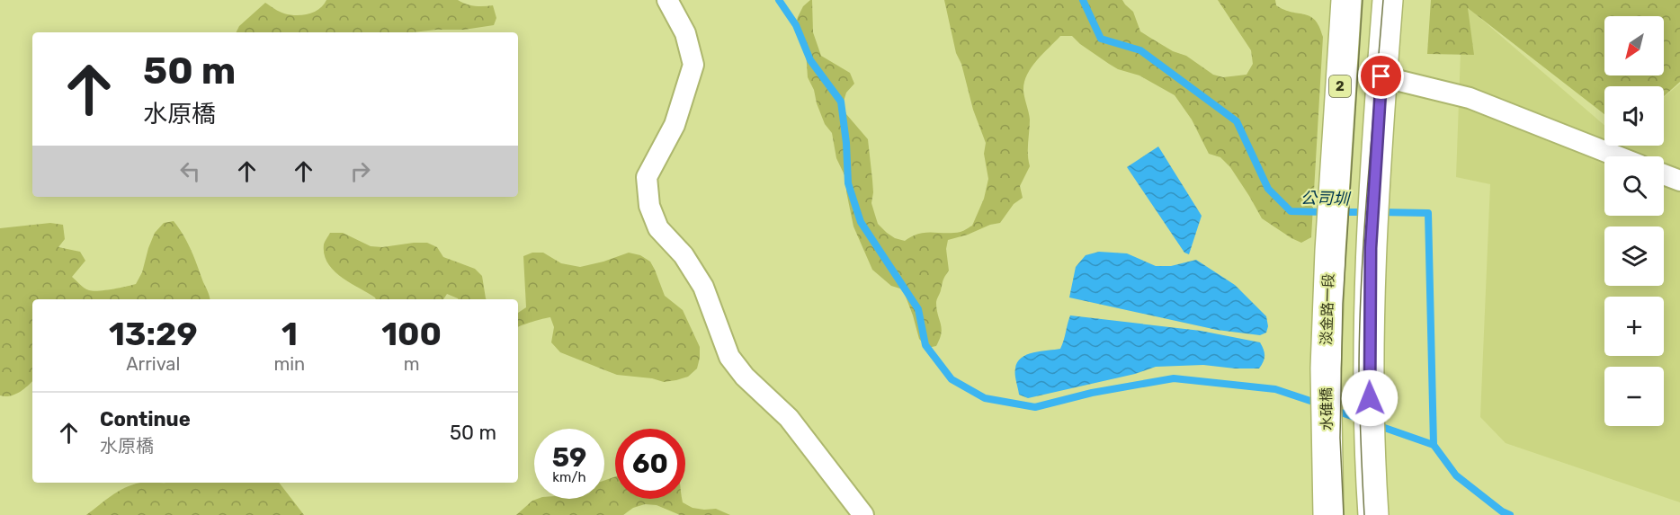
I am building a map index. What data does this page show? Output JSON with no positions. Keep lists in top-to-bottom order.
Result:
{
  "streets": {
    "main road": ["2", "淡金路一段", "水碓橋"]
  },
  "crossings": [
    ["淡金路一段", "水碓橋"]
  ],
  "water": ["公司圳"],
  "north": "bottom left",
  "page": {
    "map_buttons": ["+", "−"],
    "turn": ["50 m", "水原橋"],
    "eta": [
      "13:29",
      "Arrival",
      "1",
      "min",
      "100",
      "m"
    ],
    "list": [
      {
        "name": "Continue",
        "note": "水原橋",
        "value": "50 m"
      }
    ],
    "speed": "59 km/h",
    "limit": "60"
  }
}
